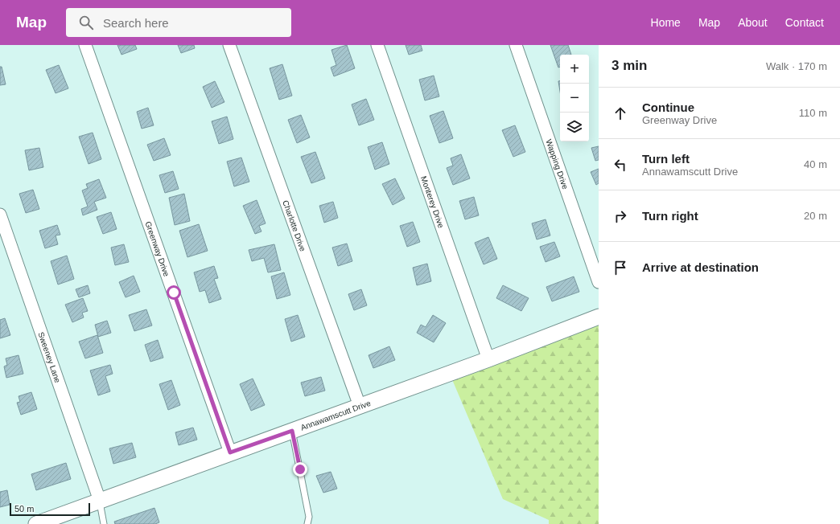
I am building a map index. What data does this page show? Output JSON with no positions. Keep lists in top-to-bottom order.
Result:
{
  "streets": {
    "street": [
      "Wapping Drive",
      "Monterey Drive",
      "Charlotte Drive",
      "Greenway Drive",
      "Sweeney Lane",
      "Annawamscutt Drive"
    ]
  },
  "crossings": [
    ["Monterey Drive", "Annawamscutt Drive"],
    ["Charlotte Drive", "Annawamscutt Drive"],
    ["Greenway Drive", "Annawamscutt Drive"],
    ["Sweeney Lane", "Annawamscutt Drive"]
  ],
  "scale_bar": "50 m",
  "page": {
    "header": "Map",
    "search": "Search here",
    "nav": [
      "Home",
      "Map",
      "About",
      "Contact"
    ],
    "heading": ["3 min", "Walk · 170 m"],
    "map_buttons": ["+", "−"],
    "list": [
      ["Continue", "Greenway Drive", "110 m"],
      ["Turn left", "Annawamscutt Drive", "40 m"],
      ["Turn right", "20 m"],
      "Arrive at destination"
    ],
    "scale": "50 m"
  }
}
